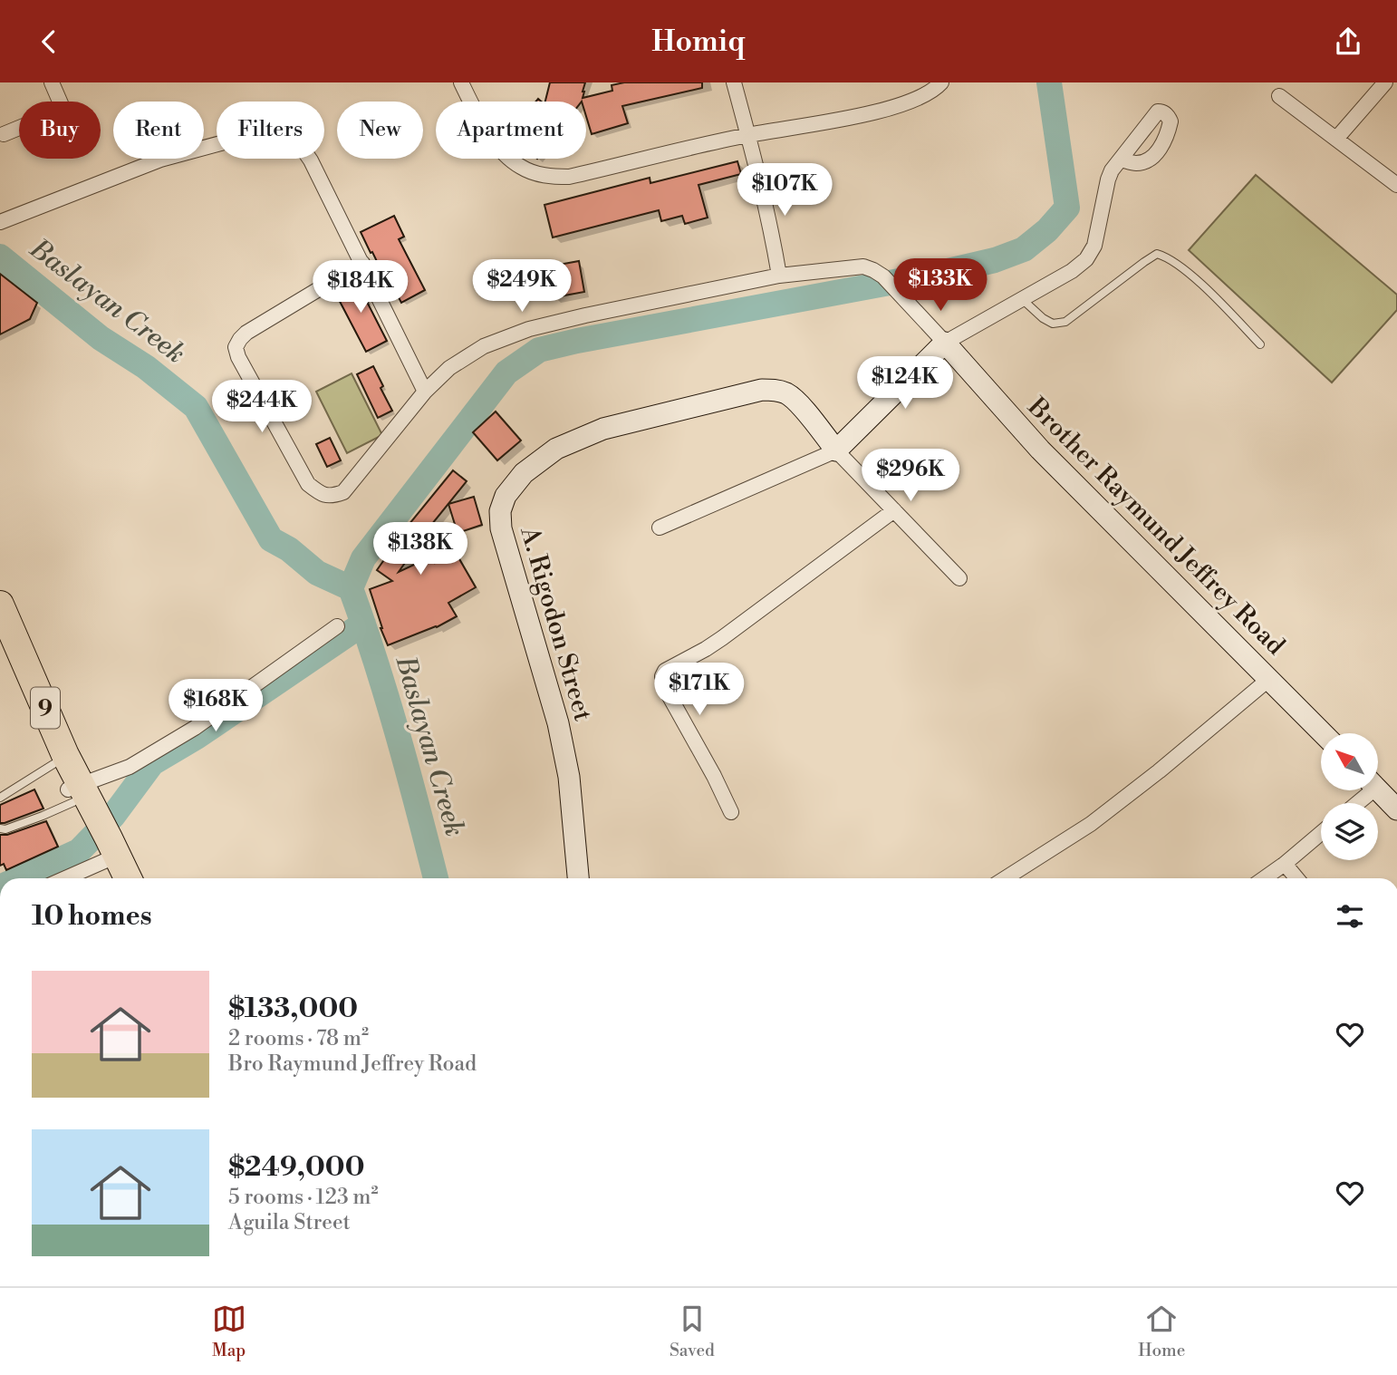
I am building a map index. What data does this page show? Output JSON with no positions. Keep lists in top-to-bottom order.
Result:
{
  "streets": {
    "highway": ["9"],
    "street": ["Brother Raymund Jeffrey Road", "A. Rigodon Street"]
  },
  "water": ["Baslayan Creek"],
  "north": "top left",
  "page": {
    "header": "Homiq",
    "chip": [
      "Buy",
      "Rent",
      "Filters",
      "New",
      "Apartment"
    ],
    "price": [
      "$107K",
      "$133K",
      "$249K",
      "$184K",
      "$124K",
      "$244K",
      "$296K",
      "$138K",
      "$171K",
      "$168K"
    ],
    "heading": "10 homes",
    "list": [
      {
        "name": "$133,000",
        "note": "2 rooms · 78 m² · Bro Raymund Jeffrey Road"
      },
      {
        "name": "$249,000",
        "note": "5 rooms · 123 m² · Aguila Street"
      }
    ],
    "tabs": ["Map", "Saved", "Home"]
  }
}
